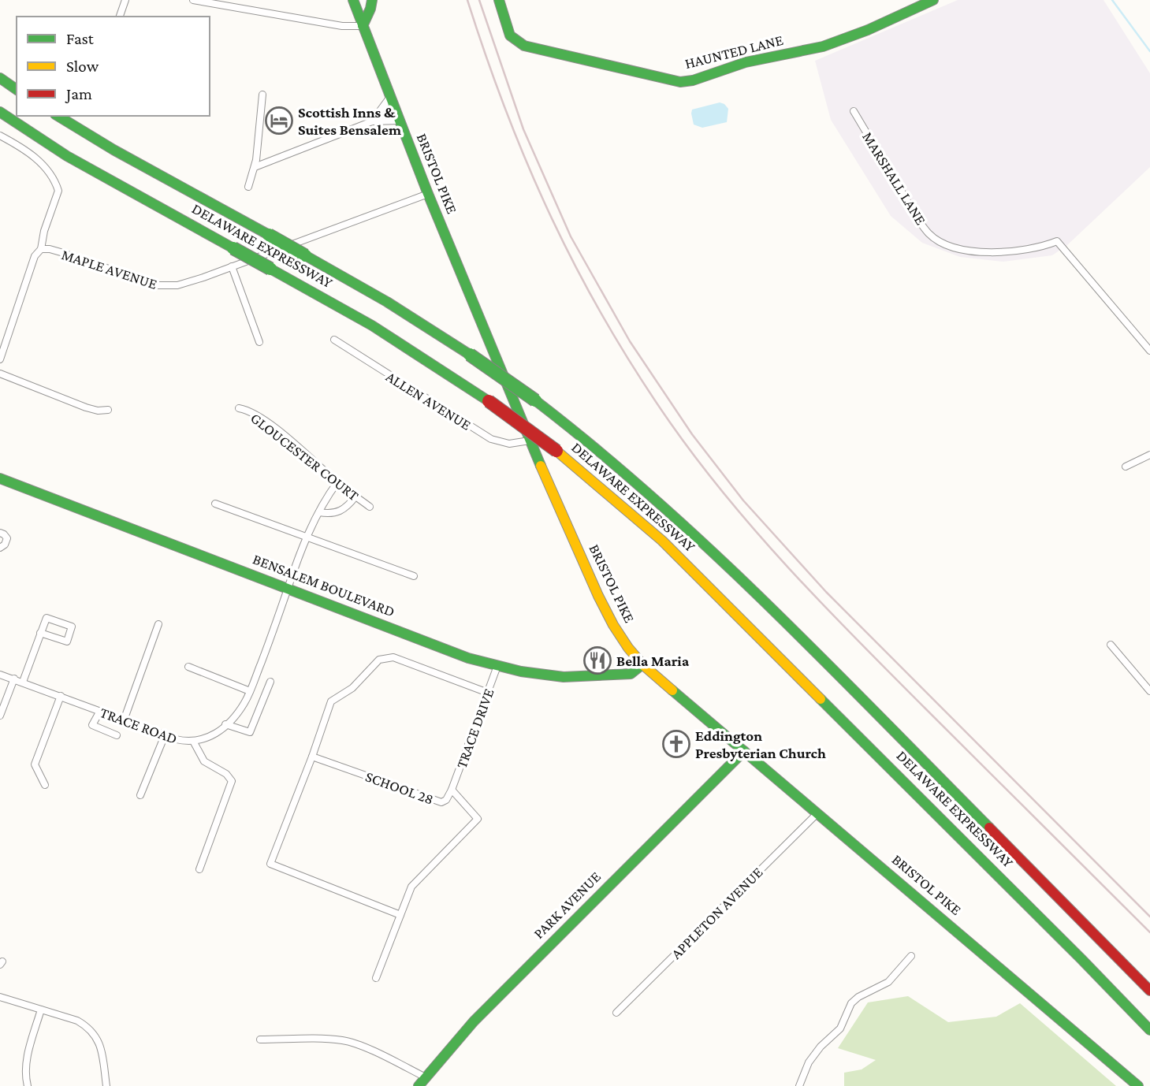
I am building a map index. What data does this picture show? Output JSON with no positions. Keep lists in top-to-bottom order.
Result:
{
  "streets": {
    "main road": [
      "HAUNTED LANE",
      "BRISTOL PIKE",
      "DELAWARE EXPRESSWAY",
      "BENSALEM BOULEVARD",
      "PARK AVENUE"
    ],
    "street": [
      "MARSHALL LANE",
      "MAPLE AVENUE",
      "ALLEN AVENUE",
      "GLOUCESTER COURT",
      "TRACE ROAD",
      "TRACE DRIVE",
      "SCHOOL 28",
      "APPLETON AVENUE"
    ]
  },
  "crossings": [
    ["BRISTOL PIKE", "MAPLE AVENUE"],
    ["BRISTOL PIKE", "ALLEN AVENUE"],
    ["BRISTOL PIKE", "BENSALEM BOULEVARD"],
    ["BRISTOL PIKE", "PARK AVENUE"],
    ["BRISTOL PIKE", "APPLETON AVENUE"],
    ["GLOUCESTER COURT", "TRACE ROAD"],
    ["BENSALEM BOULEVARD", "TRACE ROAD"],
    ["BENSALEM BOULEVARD", "TRACE DRIVE"],
    ["TRACE DRIVE", "SCHOOL 28"]
  ],
  "places": {
    "hotel": ["Scottish Inns & Suites Bensalem"],
    "restaurant": ["Bella Maria"],
    "church": ["Eddington Presbyterian Church"]
  },
  "legend": ["Fast", "Slow", "Jam"]
}
